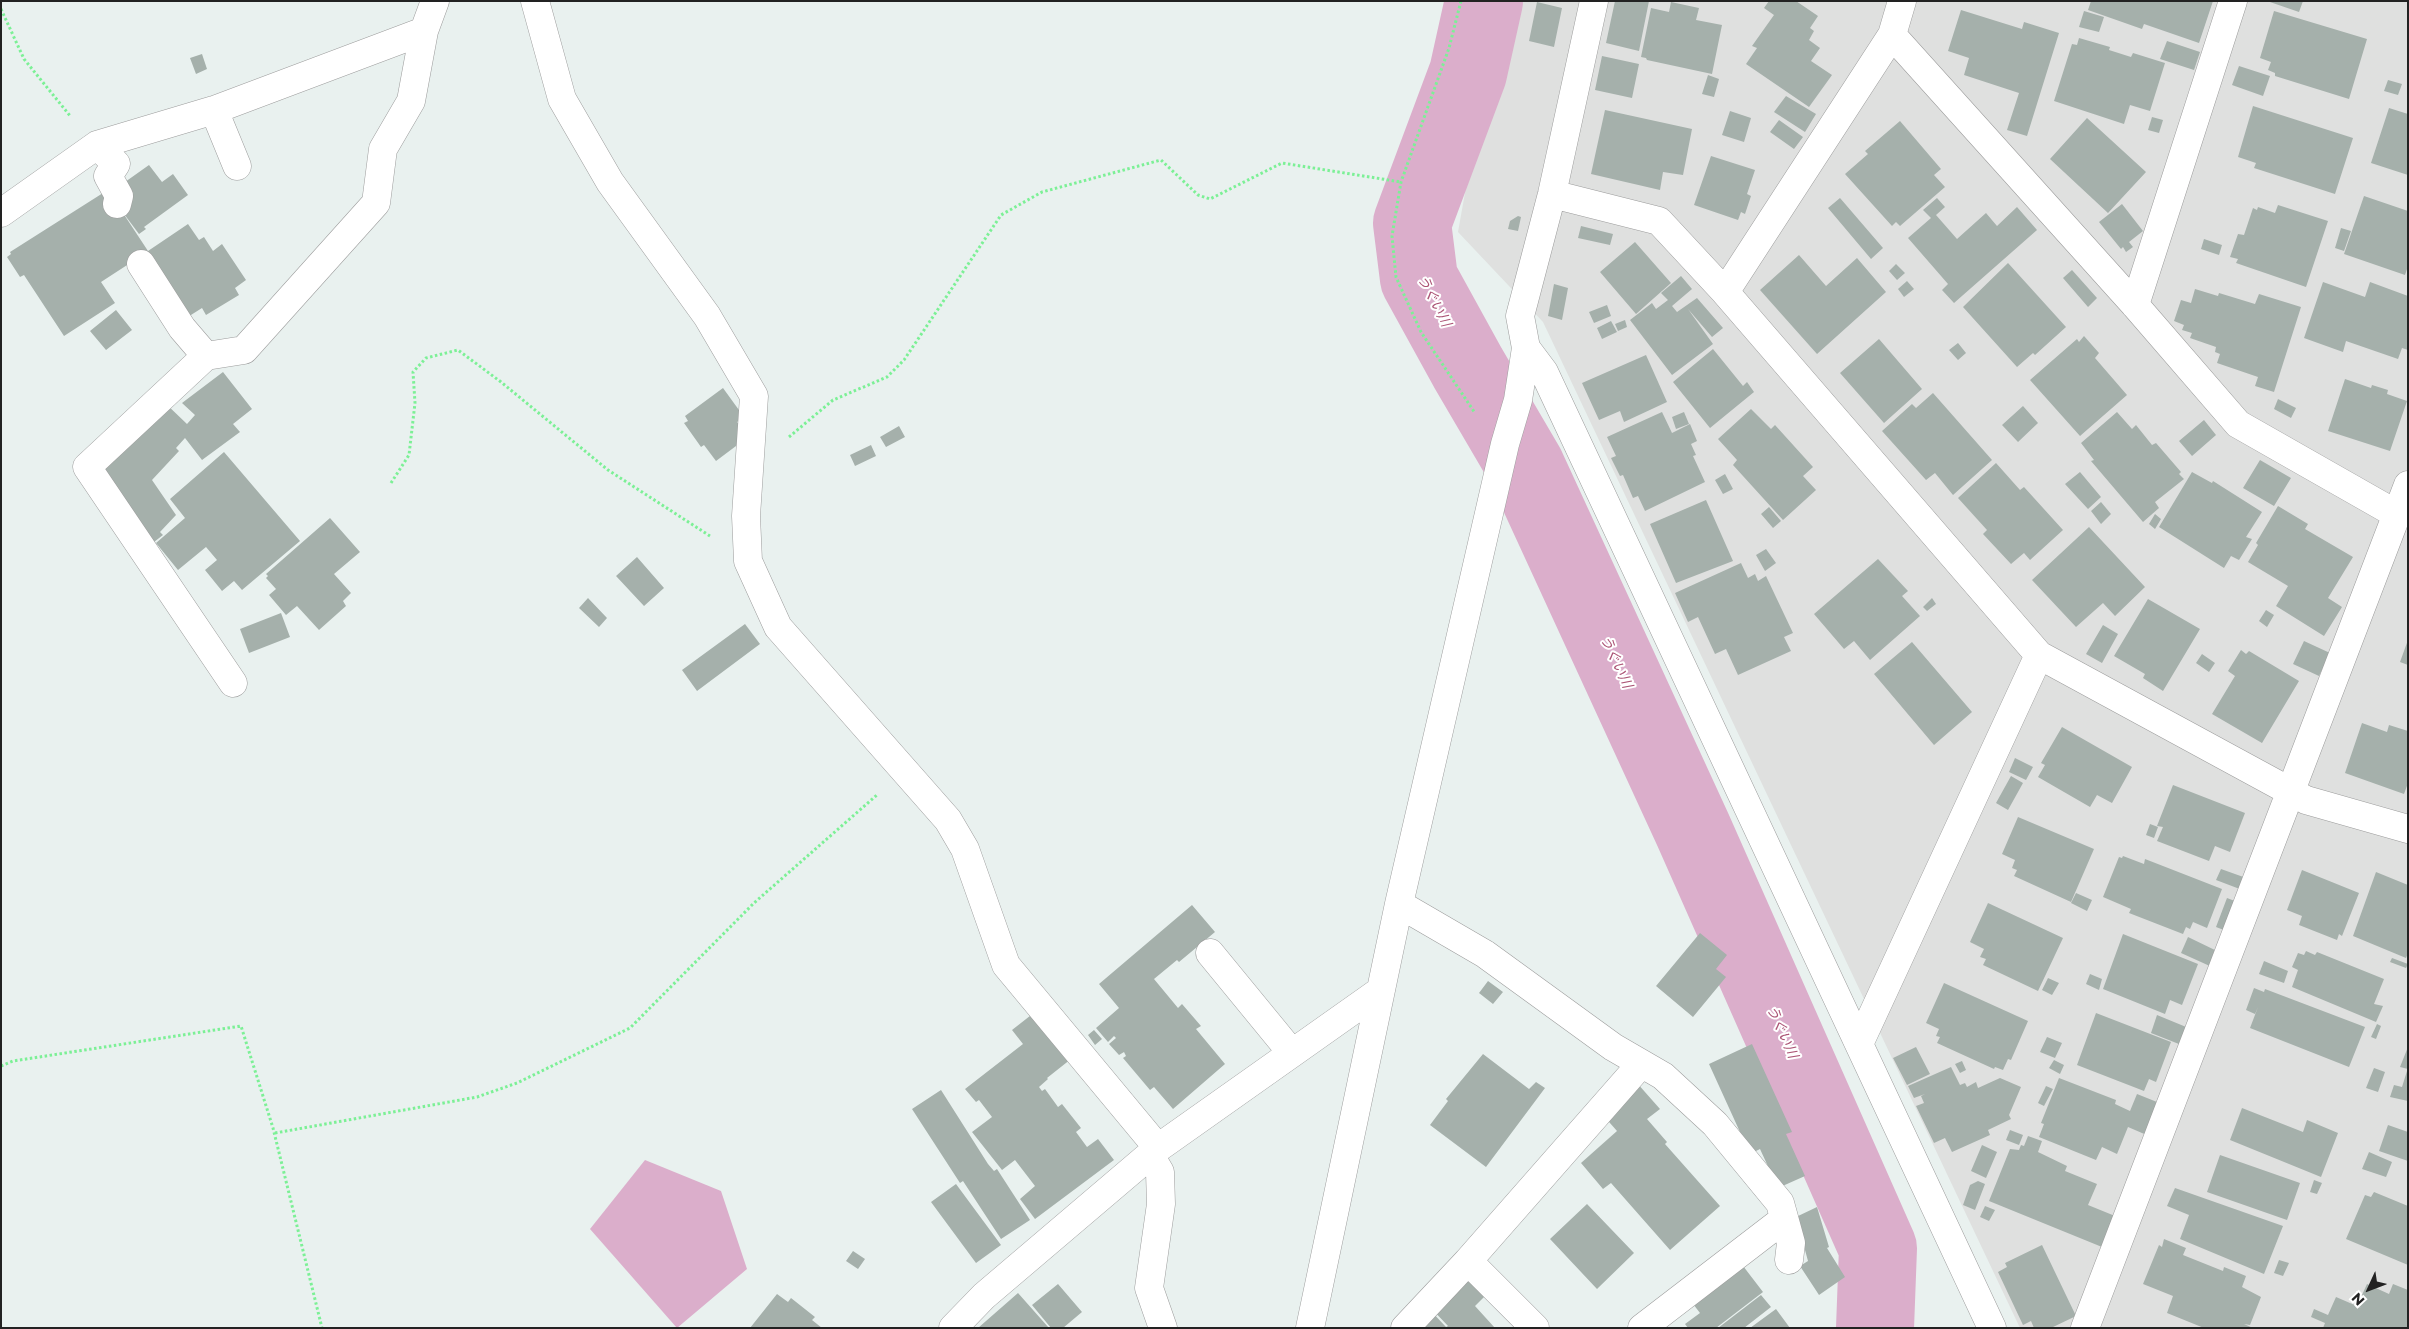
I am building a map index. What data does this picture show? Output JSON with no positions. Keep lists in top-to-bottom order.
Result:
{
  "water": ["うぐい川"],
  "north": "bottom left"
}
